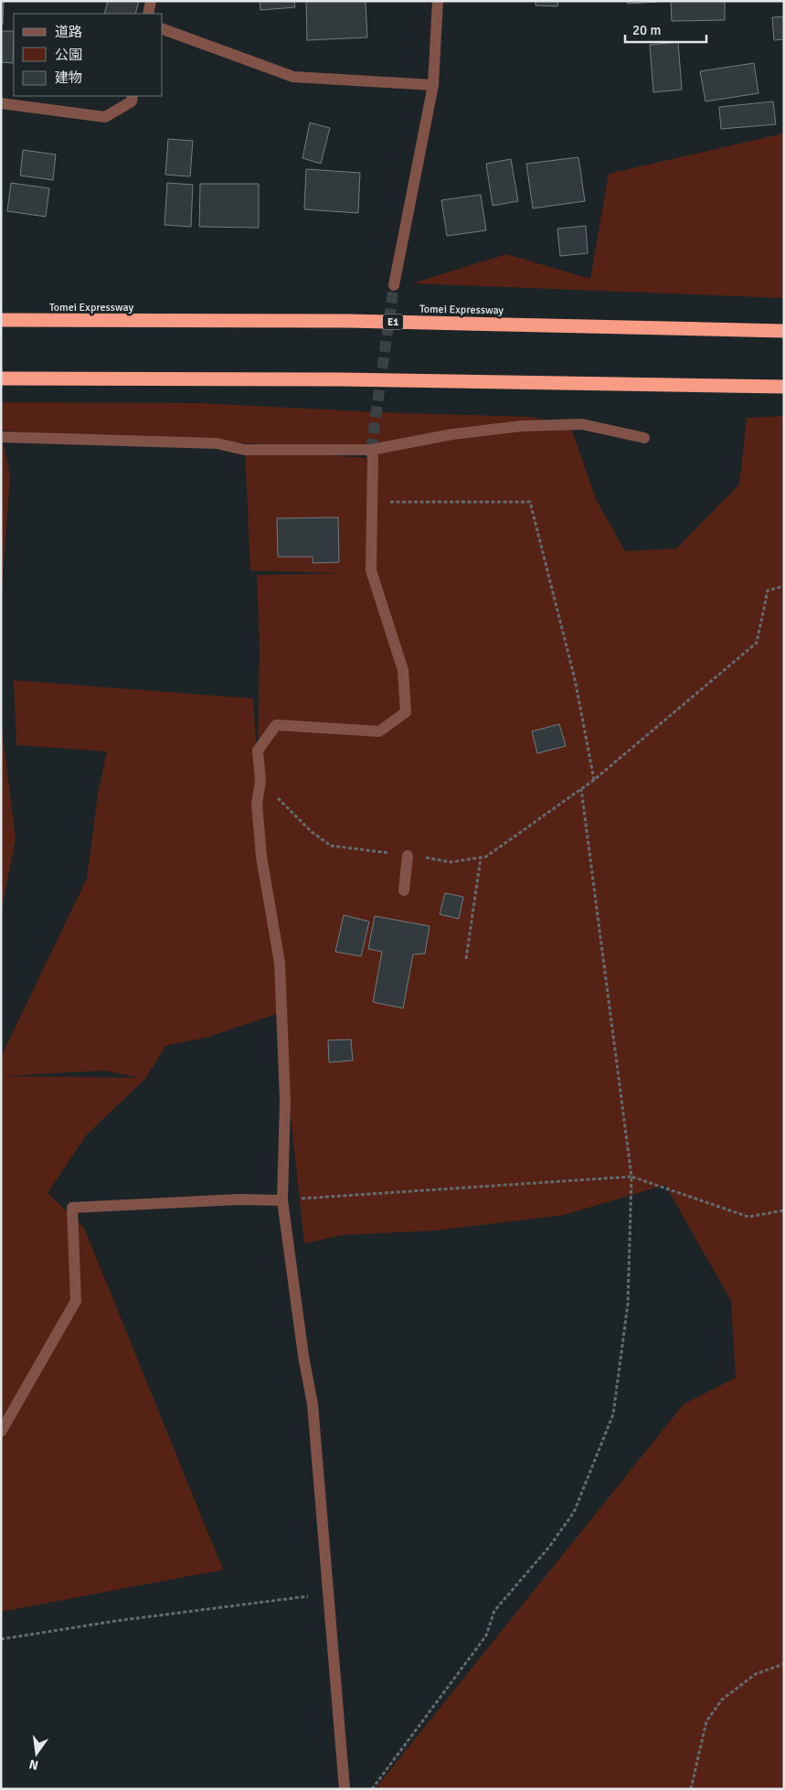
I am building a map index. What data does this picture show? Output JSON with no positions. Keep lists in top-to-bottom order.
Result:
{
  "streets": {
    "highway": ["Tomei Expressway", "E1"]
  },
  "legend": ["道路", "公園", "建物"],
  "scale_bar": "20 m",
  "north": "bottom"
}
